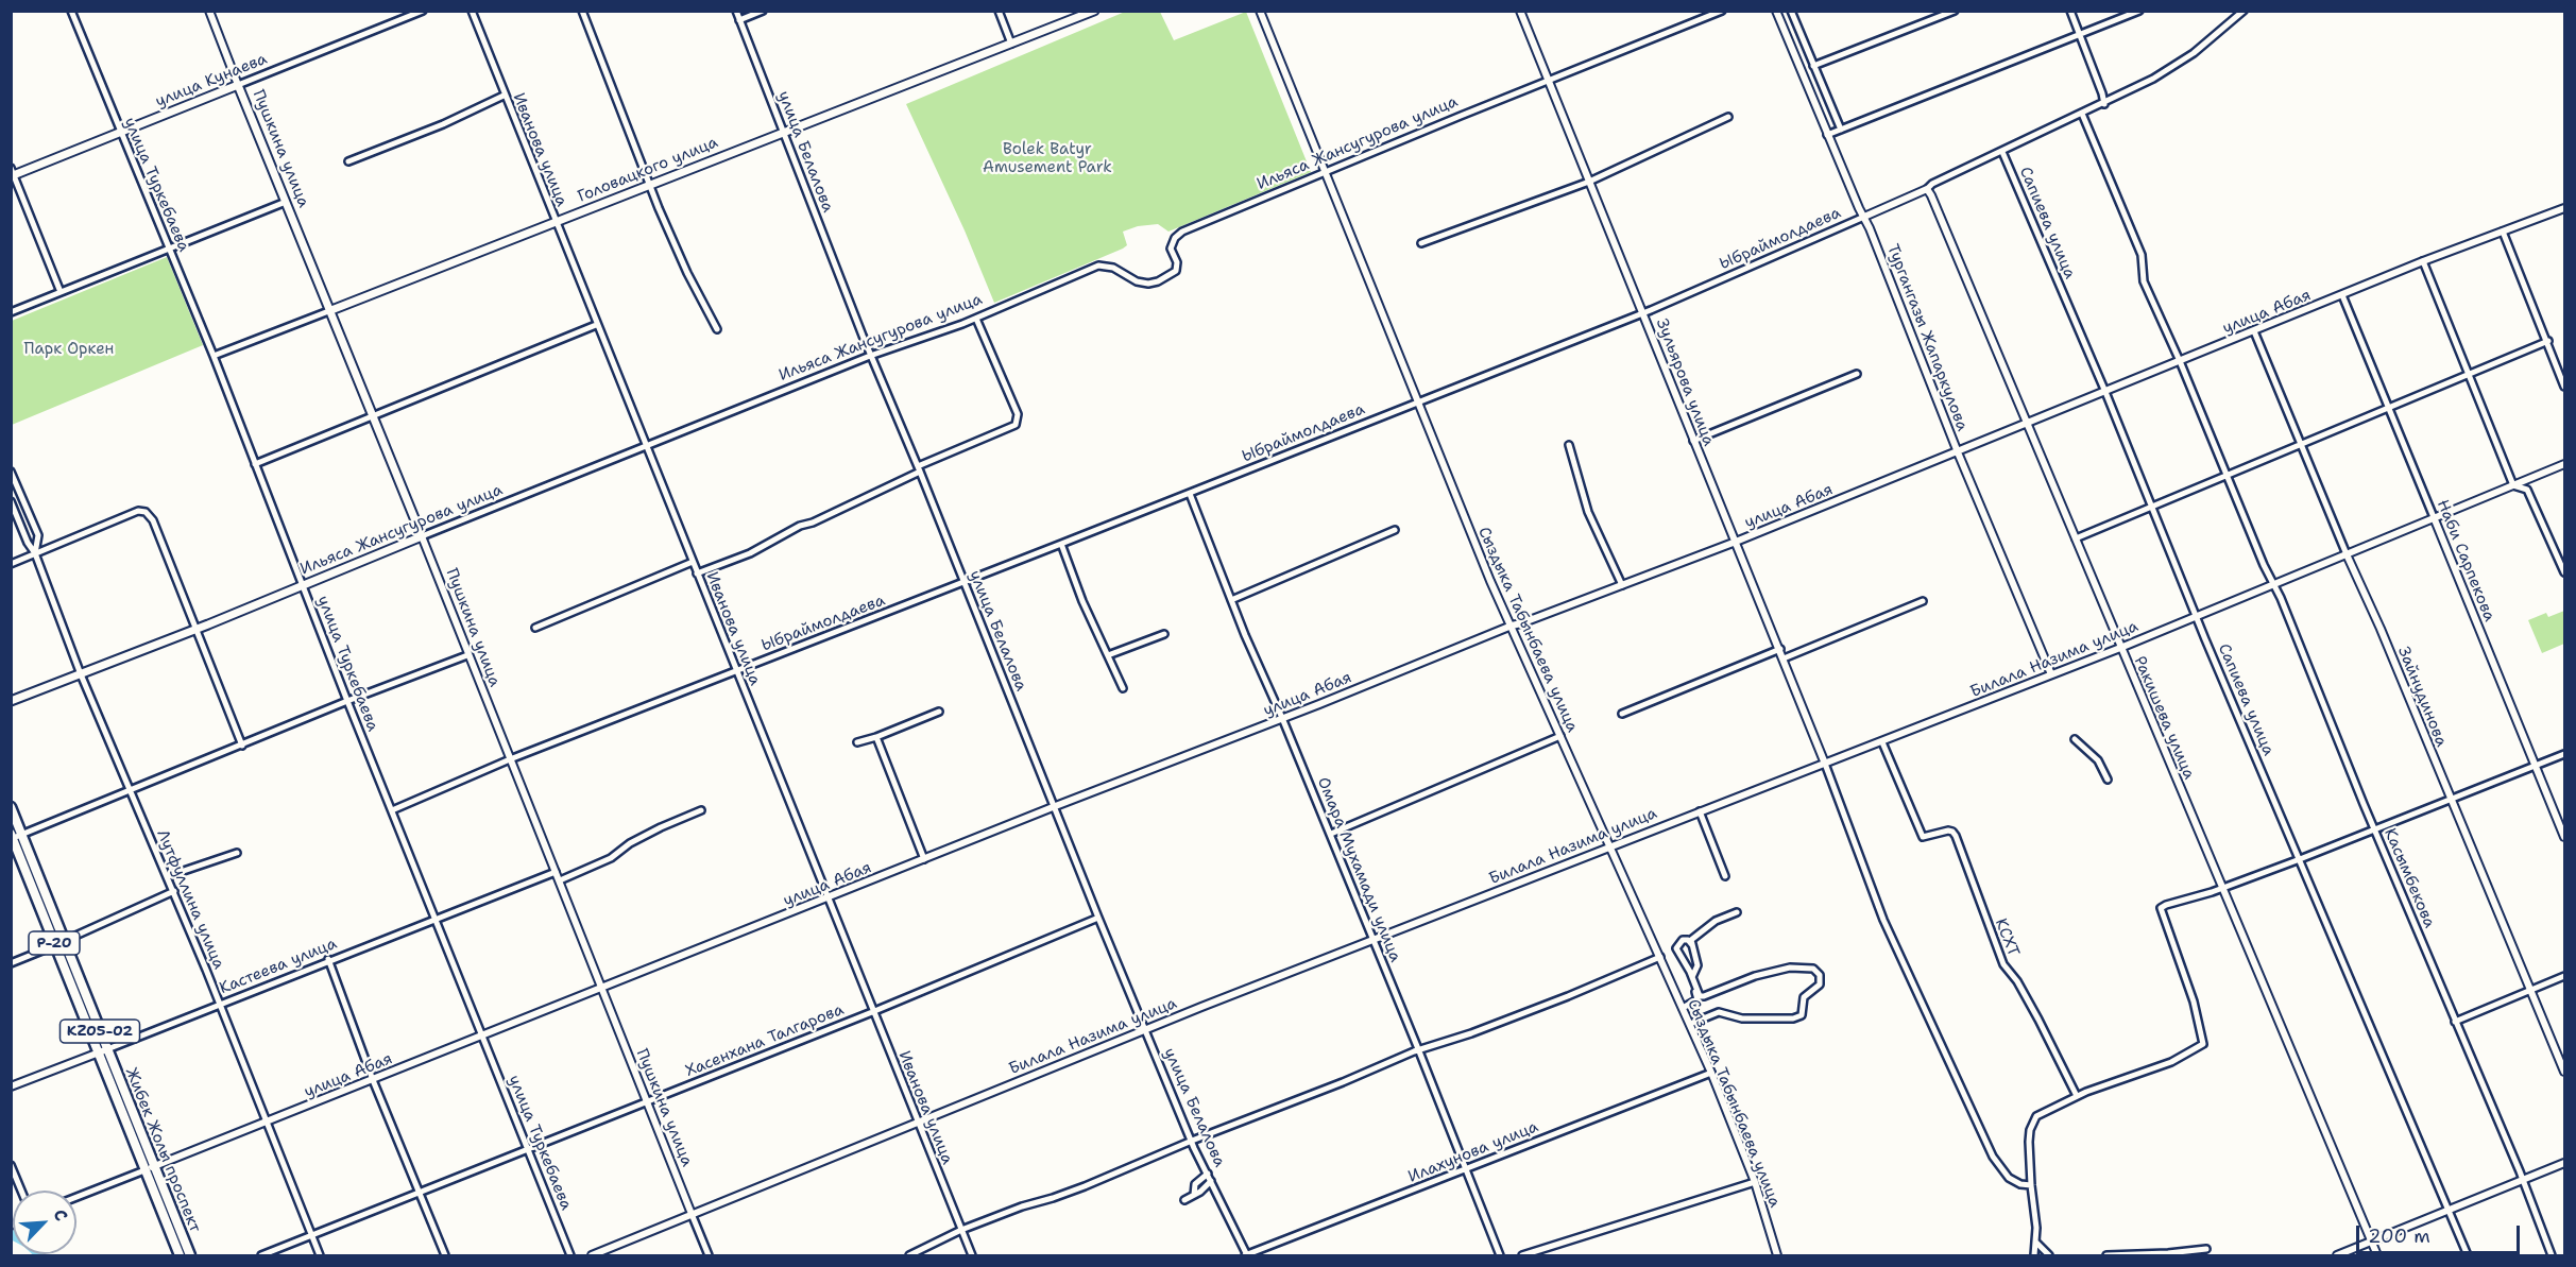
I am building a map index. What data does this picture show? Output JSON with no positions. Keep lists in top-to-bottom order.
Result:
{
  "streets": {
    "highway": ["Р-20", "KZ05-02", "Жибек Жолы проспект"],
    "main road": [
      "улица Кунаева",
      "Ильяса Жансугурова улица",
      "Пушкина улица",
      "Головацкого улица"
    ],
    "street": [
      "Иванова улица",
      "улица Белалова",
      "улица Туркебаева",
      "Сапиева улица",
      "Ыбраймолдаева",
      "улица Абая",
      "Тургангазы Жапаркулова",
      "Зульярова улица",
      "Наби Сарпекова",
      "Сыздыка Табынбаева улица",
      "Билала Назима улица",
      "Зайнудинова",
      "Ракишева улица",
      "Омара Мухамади улица",
      "Касымбекова",
      "Лутфуллина улица",
      "КСХТ",
      "Кастеева улица",
      "Хасенхана Талгарова",
      "Илахунова улица"
    ]
  },
  "crossings": [
    ["улица Кунаева", "Пушкина улица"],
    ["улица Кунаева", "улица Туркебаева"],
    ["Ильяса Жансугурова улица", "Пушкина улица"],
    ["Ильяса Жансугурова улица", "Иванова улица"],
    ["Ильяса Жансугурова улица", "улица Белалова"],
    ["Ильяса Жансугурова улица", "улица Туркебаева"],
    ["Ильяса Жансугурова улица", "Зульярова улица"],
    ["Ильяса Жансугурова улица", "Сыздыка Табынбаева улица"],
    ["Ильяса Жансугурова улица", "Лутфуллина улица"],
    ["Пушкина улица", "Головацкого улица"],
    ["Пушкина улица", "Ыбраймолдаева"],
    ["Пушкина улица", "улица Абая"],
    ["Пушкина улица", "Билала Назима улица"],
    ["Пушкина улица", "Кастеева улица"],
    ["Пушкина улица", "Хасенхана Талгарова"],
    ["Иванова улица", "Головацкого улица"],
    ["Иванова улица", "Ыбраймолдаева"],
    ["Иванова улица", "улица Абая"],
    ["Иванова улица", "Билала Назима улица"],
    ["Иванова улица", "Хасенхана Талгарова"],
    ["улица Белалова", "Головацкого улица"],
    ["улица Белалова", "Ыбраймолдаева"],
    ["улица Белалова", "улица Абая"],
    ["улица Белалова", "Билала Назима улица"],
    ["улица Белалова", "Хасенхана Талгарова"],
    ["улица Белалова", "Илахунова улица"],
    ["Головацкого улица", "улица Туркебаева"],
    ["улица Туркебаева", "Ыбраймолдаева"],
    ["улица Туркебаева", "улица Абая"],
    ["улица Туркебаева", "Кастеева улица"],
    ["улица Туркебаева", "Хасенхана Талгарова"],
    ["Сапиева улица", "Ыбраймолдаева"],
    ["Сапиева улица", "улица Абая"],
    ["Сапиева улица", "Билала Назима улица"],
    ["Ыбраймолдаева", "Тургангазы Жапаркулова"],
    ["Ыбраймолдаева", "Зульярова улица"],
    ["Ыбраймолдаева", "Сыздыка Табынбаева улица"],
    ["Ыбраймолдаева", "Ракишева улица"],
    ["Ыбраймолдаева", "Омара Мухамади улица"],
    ["Ыбраймолдаева", "Касымбекова"],
    ["улица Абая", "Тургангазы Жапаркулова"],
    ["улица Абая", "Зульярова улица"],
    ["улица Абая", "Наби Сарпекова"],
    ["улица Абая", "Сыздыка Табынбаева улица"],
    ["улица Абая", "Зайнудинова"],
    ["улица Абая", "Ракишева улица"],
    ["улица Абая", "Омара Мухамади улица"],
    ["улица Абая", "Касымбекова"],
    ["улица Абая", "Лутфуллина улица"],
    ["улица Абая", "Жибек Жолы проспект"],
    ["Тургангазы Жапаркулова", "Билала Назима улица"],
    ["Зульярова улица", "Билала Назима улица"],
    ["Наби Сарпекова", "Билала Назима улица"],
    ["Сыздыка Табынбаева улица", "Билала Назима улица"],
    ["Сыздыка Табынбаева улица", "Илахунова улица"],
    ["Билала Назима улица", "Зайнудинова"],
    ["Билала Назима улица", "Ракишева улица"],
    ["Билала Назима улица", "Омара Мухамади улица"],
    ["Билала Назима улица", "Касымбекова"],
    ["Билала Назима улица", "КСХТ"],
    ["Омара Мухамади улица", "Илахунова улица"],
    ["Лутфуллина улица", "Кастеева улица"],
    ["Лутфуллина улица", "Хасенхана Талгарова"],
    ["Кастеева улица", "Жибек Жолы проспект"]
  ],
  "parks": ["Bolek Batyr Amusement Park", "Парк Оркен"],
  "scale_bar": "200 m",
  "north": "top right"
}
